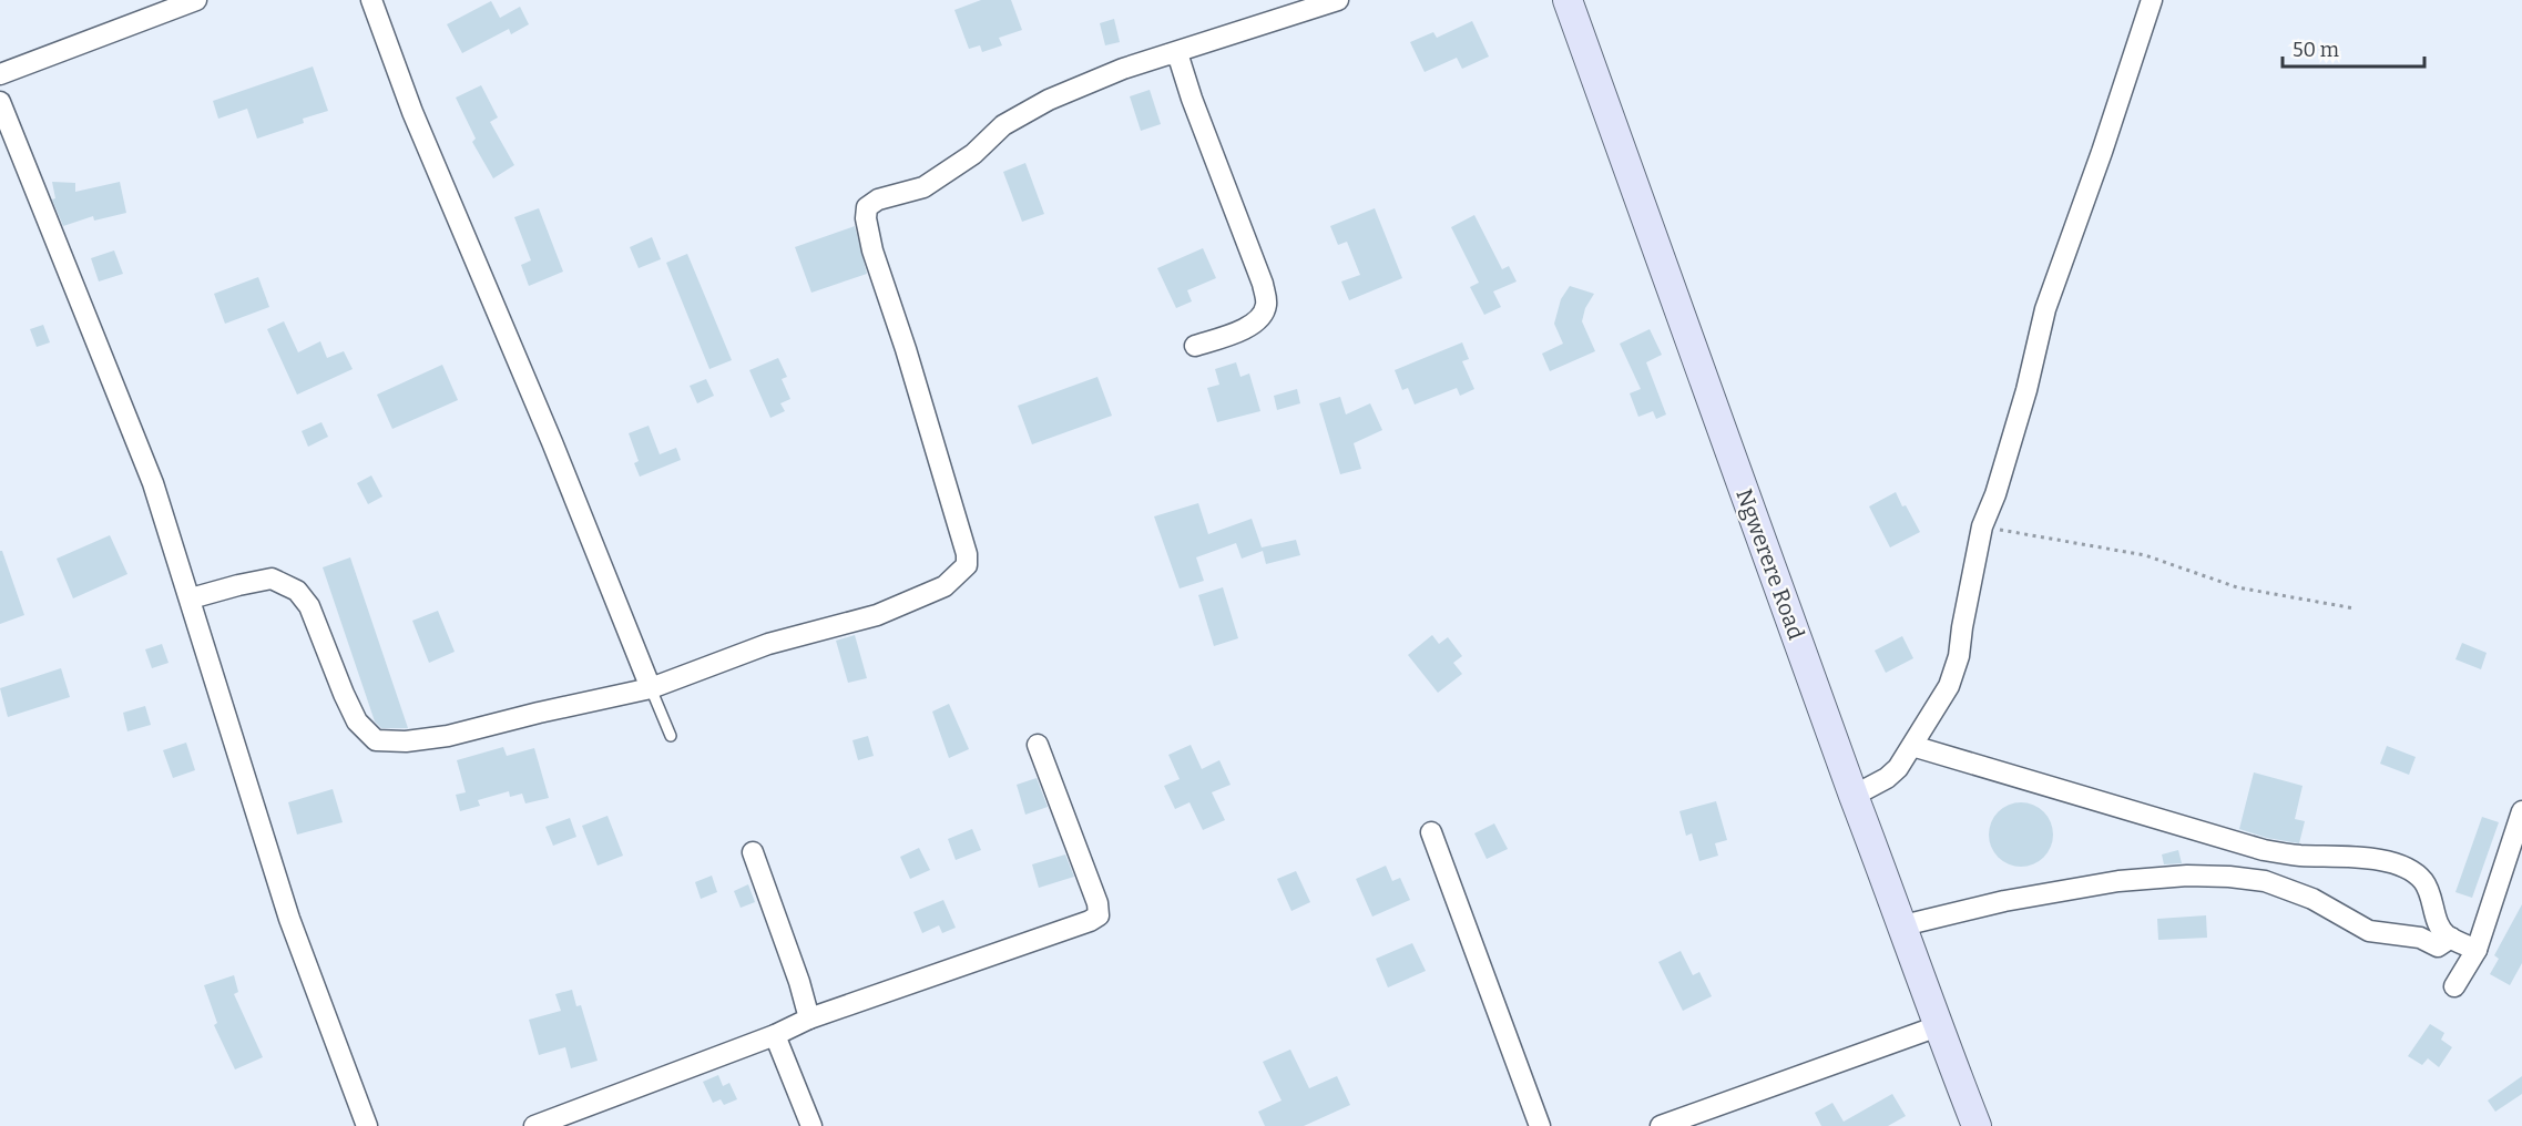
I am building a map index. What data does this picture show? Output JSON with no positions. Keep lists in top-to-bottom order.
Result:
{
  "streets": {
    "main road": ["Ngwerere Road"]
  },
  "scale_bar": "50 m"
}
